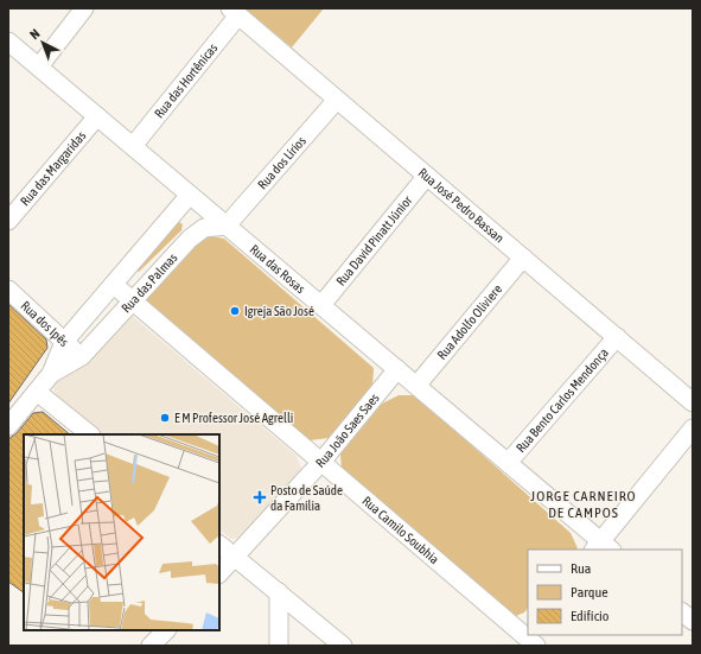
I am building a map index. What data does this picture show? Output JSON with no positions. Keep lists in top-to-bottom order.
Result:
{
  "streets": {
    "street": [
      "Rua das Hortênicas",
      "Rua dos Lírios",
      "Rua das Margaridas",
      "Rua José Pedro Bassan",
      "Rua David Pinatt Júnior",
      "Rua das Rosas",
      "Rua das Palmas",
      "Rua Adolfo Oliviere",
      "Rua dos Ipês",
      "Rua Bento Carlos Mendonça",
      "Rua João Saes Saes",
      "Rua Camilo Soubhia"
    ]
  },
  "crossings": [
    ["Rua das Hortênicas", "Rua José Pedro Bassan"],
    ["Rua das Hortênicas", "Rua das Rosas"],
    ["Rua dos Lírios", "Rua José Pedro Bassan"],
    ["Rua dos Lírios", "Rua das Rosas"],
    ["Rua dos Lírios", "Rua das Palmas"],
    ["Rua das Margaridas", "Rua das Rosas"],
    ["Rua José Pedro Bassan", "Rua David Pinatt Júnior"],
    ["Rua José Pedro Bassan", "Rua Adolfo Oliviere"],
    ["Rua José Pedro Bassan", "Rua Bento Carlos Mendonça"],
    ["Rua David Pinatt Júnior", "Rua das Rosas"],
    ["Rua das Rosas", "Rua das Palmas"],
    ["Rua das Rosas", "Rua Adolfo Oliviere"],
    ["Rua das Rosas", "Rua Bento Carlos Mendonça"],
    ["Rua das Rosas", "Rua João Saes Saes"],
    ["Rua das Palmas", "Rua dos Ipês"],
    ["Rua das Palmas", "Rua Camilo Soubhia"],
    ["Rua João Saes Saes", "Rua Camilo Soubhia"]
  ],
  "districts": ["JORGE CARNEIRO DE CAMPOS"],
  "places": {
    "other": ["Igreja São José", "E M Professor José Agrelli"],
    "health": ["Posto de Saúde da Família"]
  },
  "legend": ["Rua", "Parque", "Edifício"],
  "north": "top left"
}
